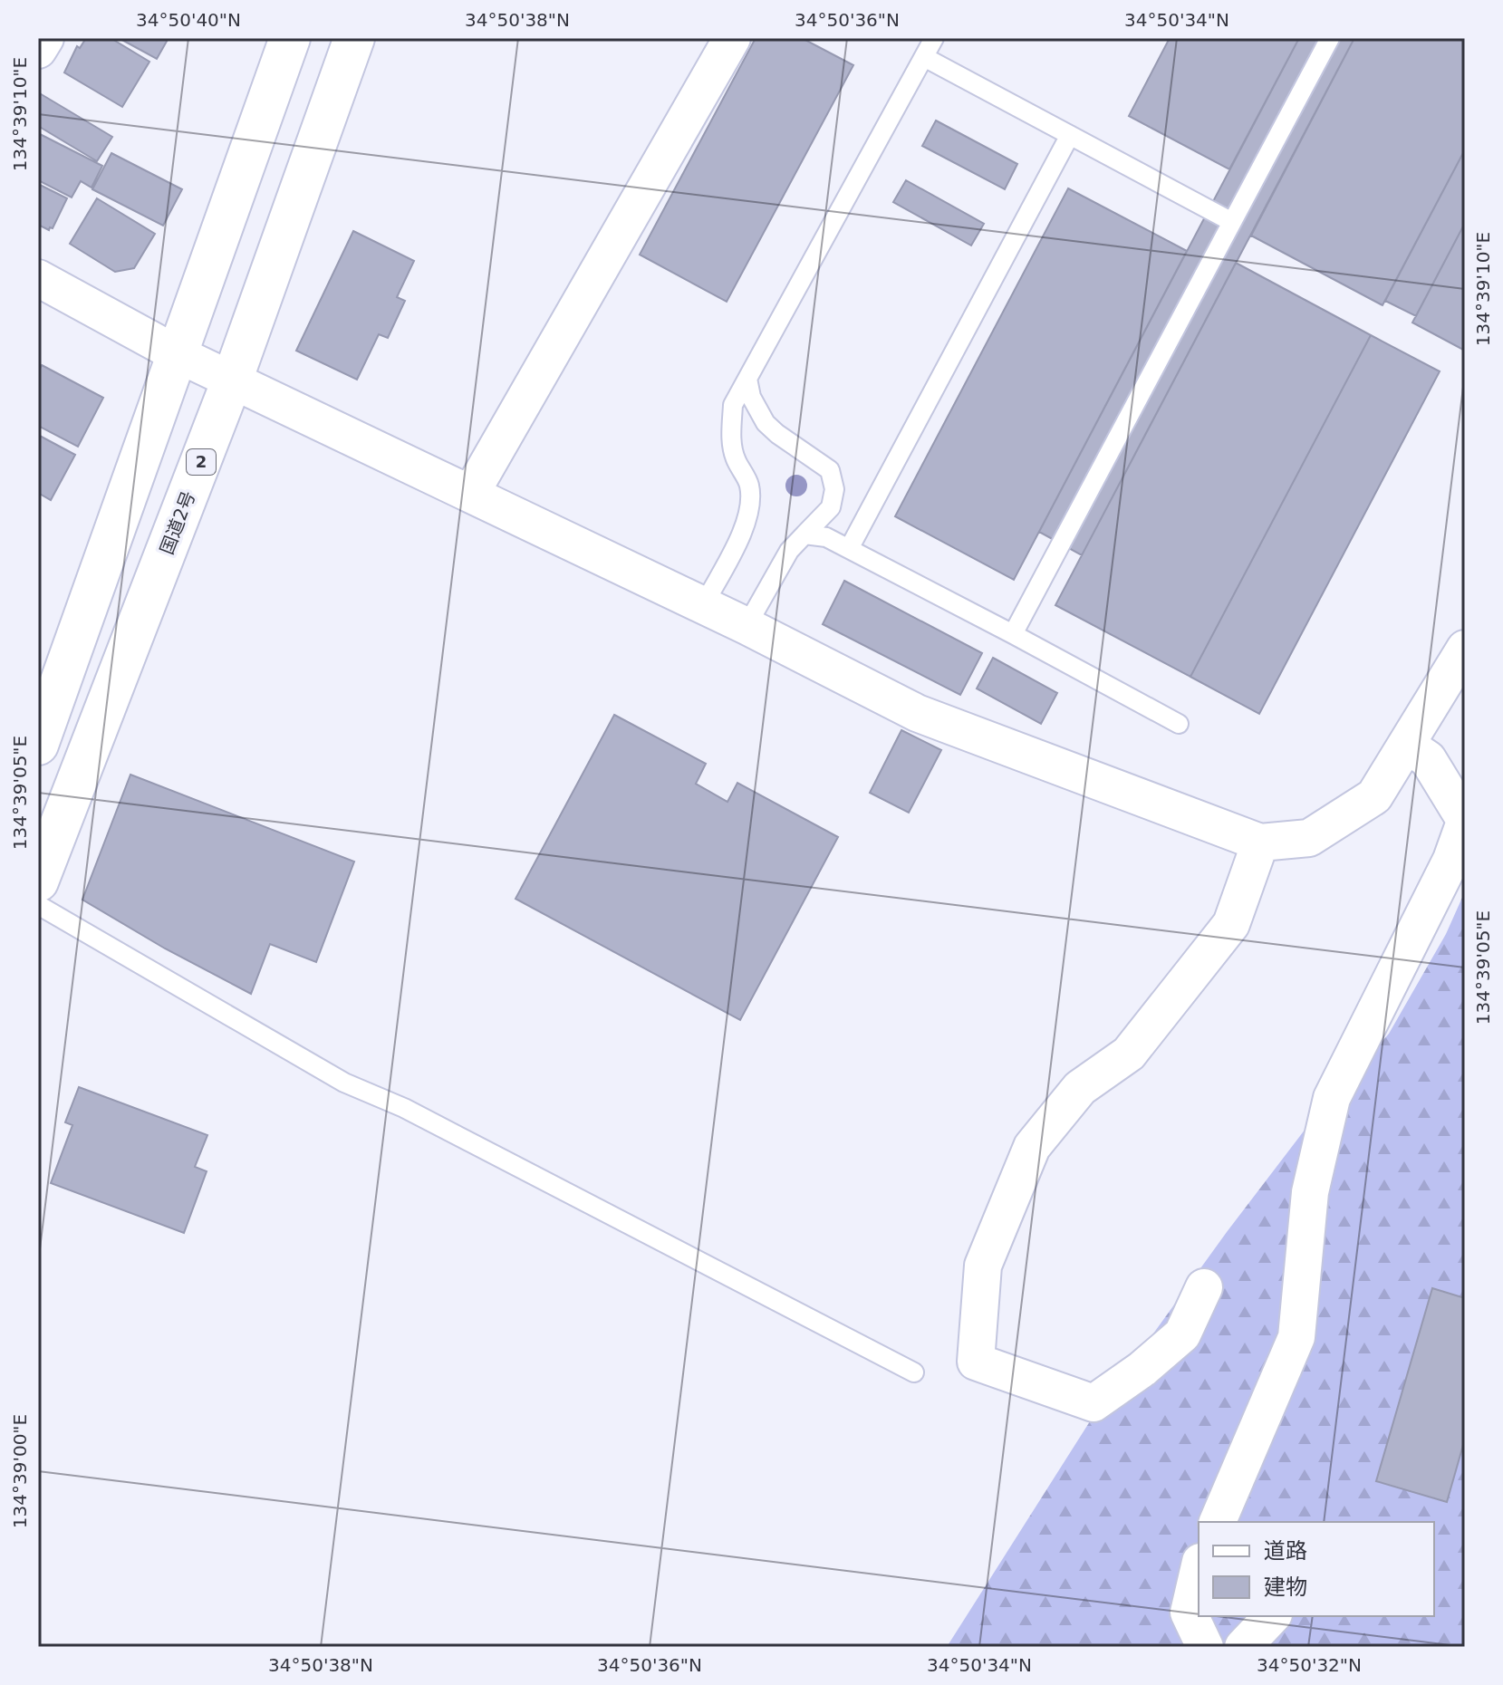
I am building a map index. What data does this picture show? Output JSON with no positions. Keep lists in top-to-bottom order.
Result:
{
  "streets": {
    "highway": ["2", "国道2号"]
  },
  "legend": ["道路", "建物"],
  "coordinates": [
    "34°50'40\"N",
    "34°50'38\"N",
    "34°50'36\"N",
    "34°50'34\"N",
    "134°39'10\"E",
    "134°39'05\"E",
    "134°39'00\"E",
    "34°50'32\"N"
  ]
}
